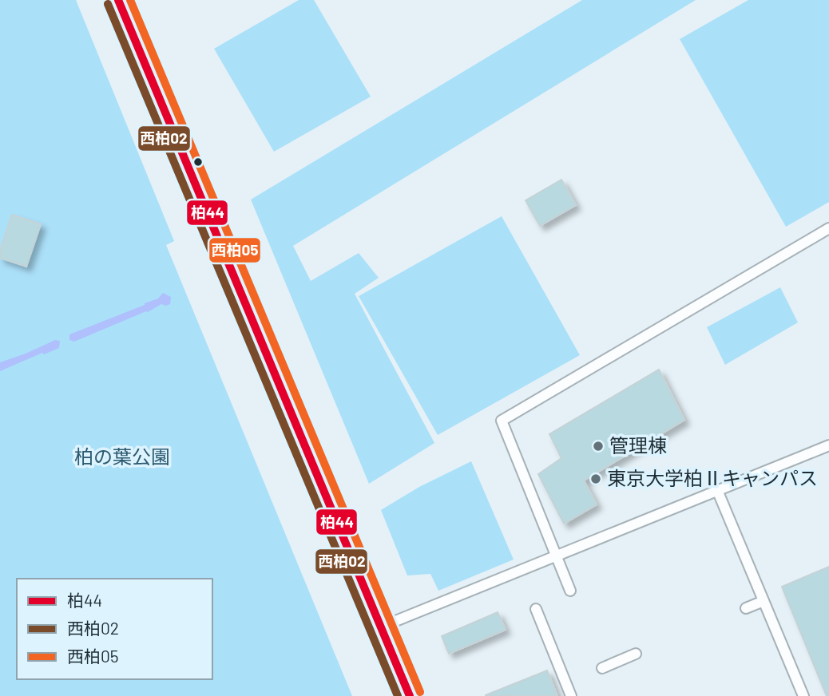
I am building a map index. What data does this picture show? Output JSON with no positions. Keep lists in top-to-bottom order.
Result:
{
  "parks": ["柏の葉公園"],
  "places": ["管理棟", "東京大学柏Ⅱキャンパス"],
  "lines": ["transit line 柏44", "transit line 西柏05", "transit line 西柏02"],
  "legend": ["柏44", "西柏02", "西柏05"]
}
